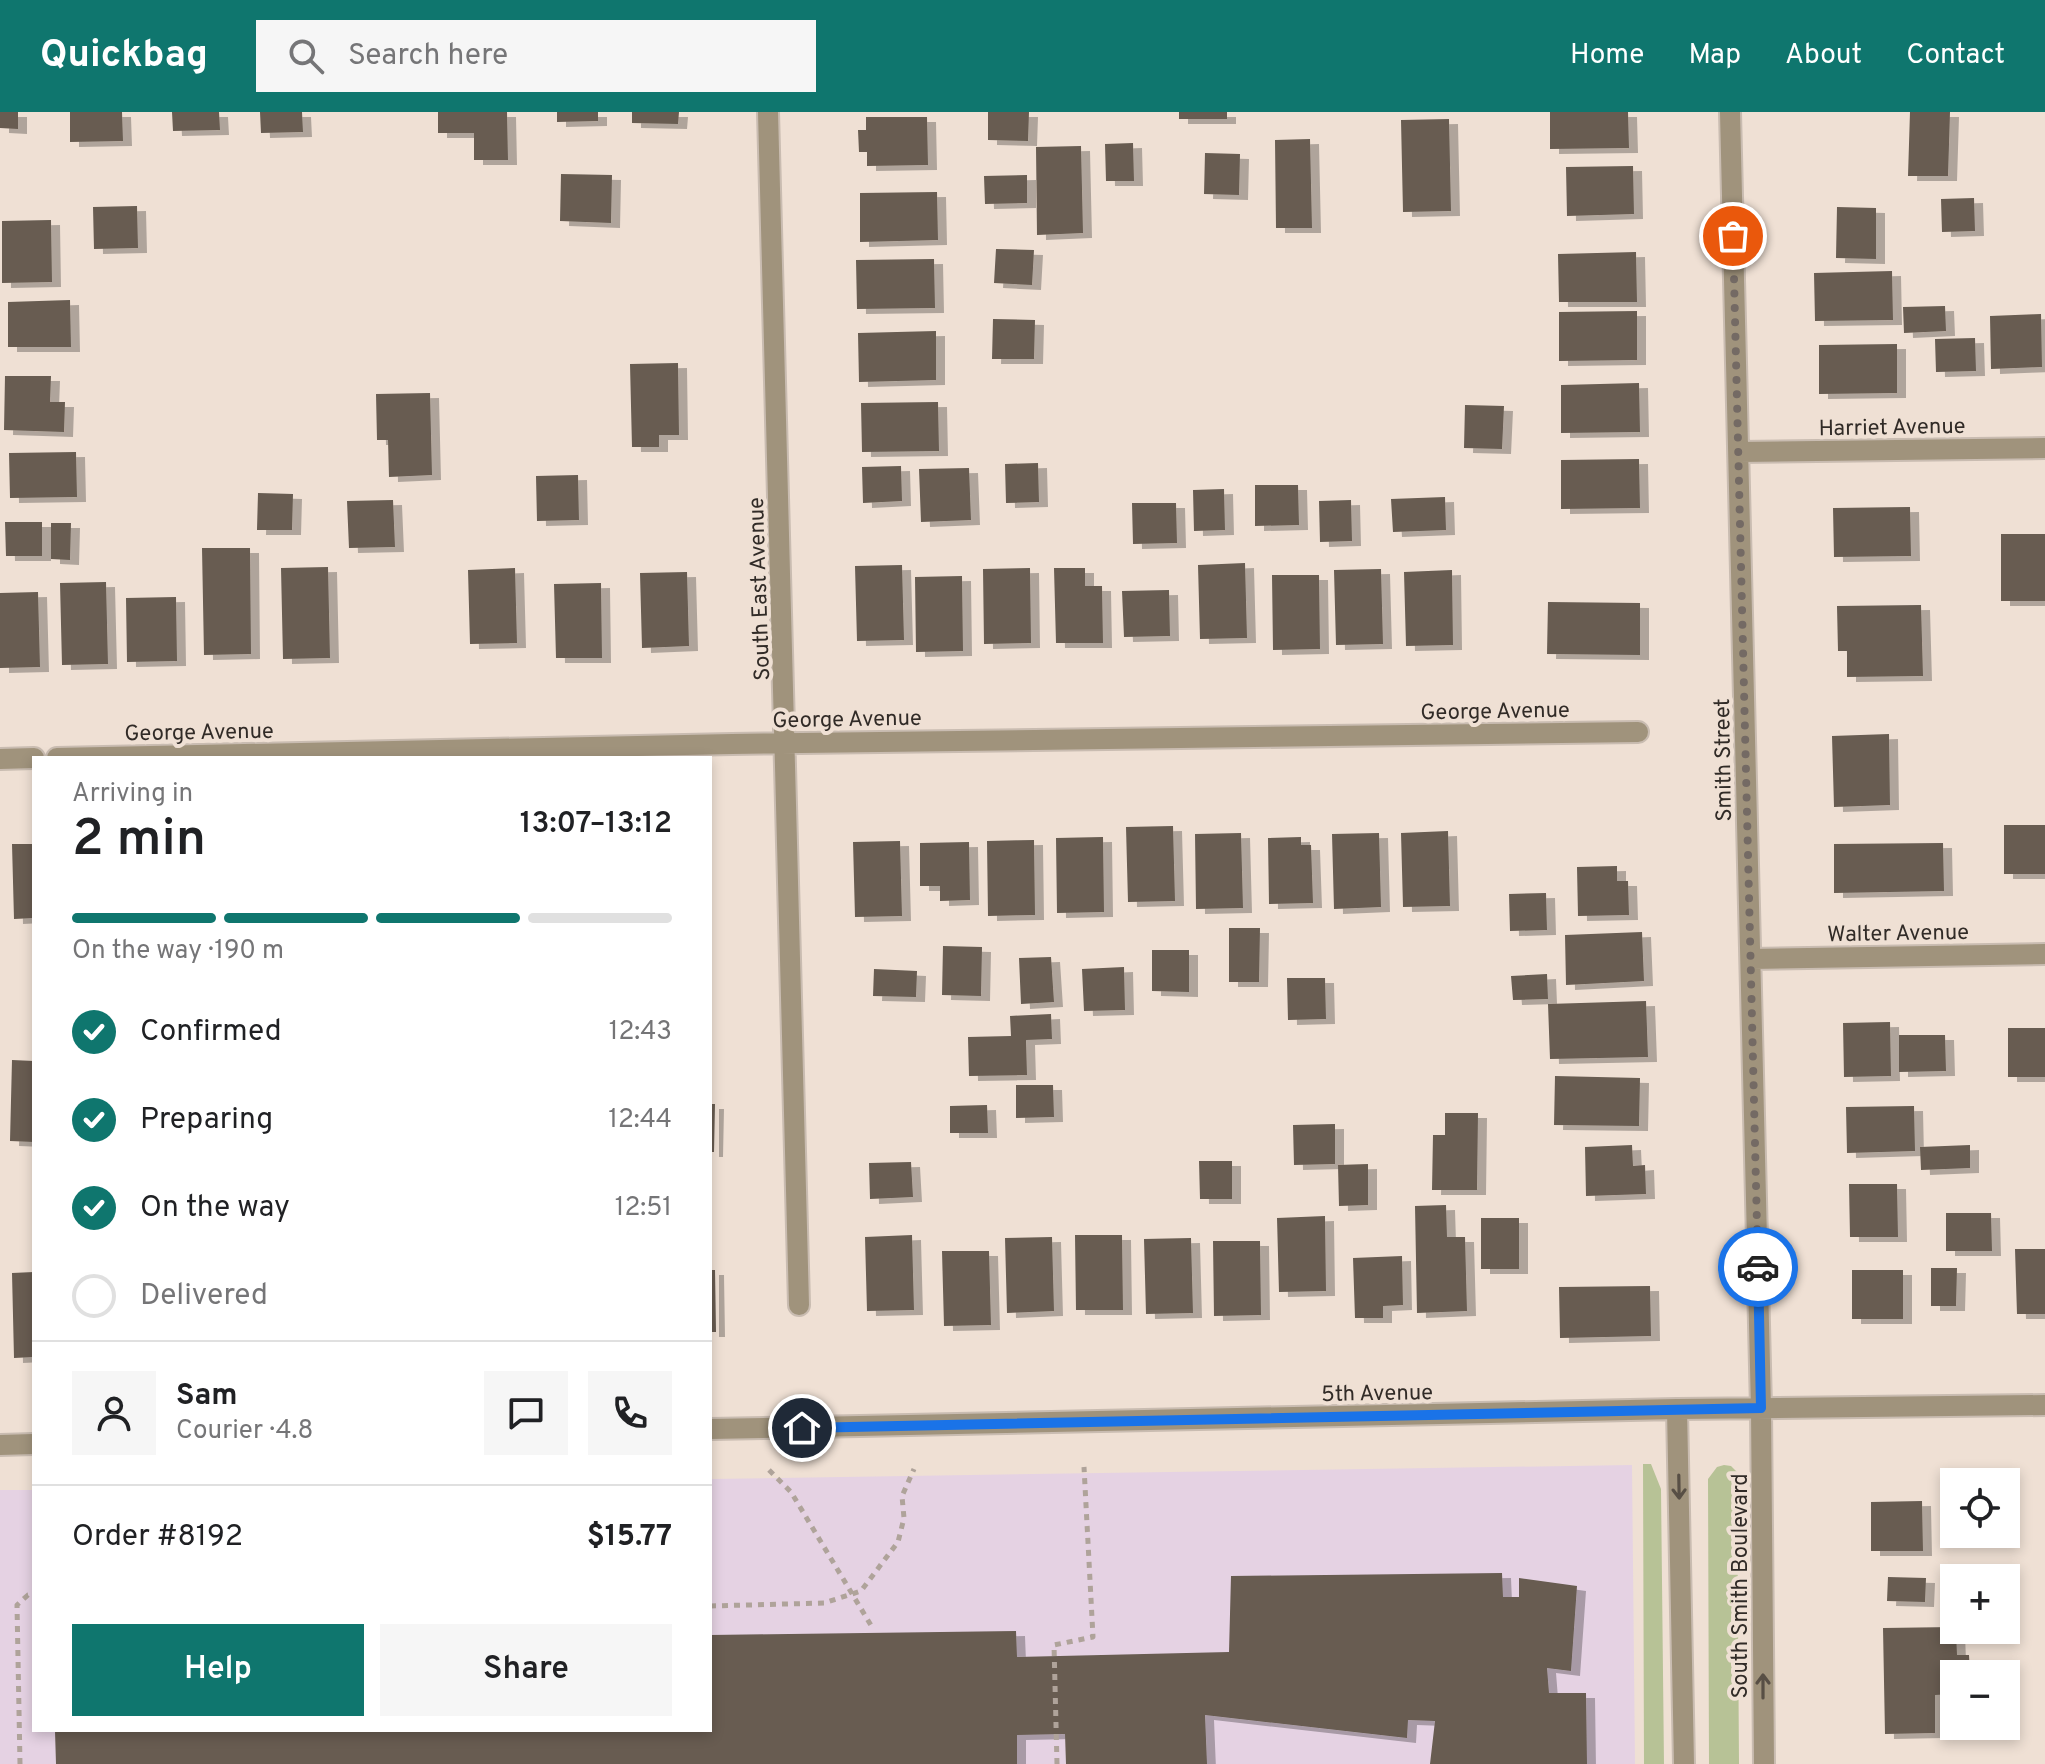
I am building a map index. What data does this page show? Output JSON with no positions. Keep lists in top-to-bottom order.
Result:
{
  "streets": {
    "street": [
      "Harriet Avenue",
      "South East Avenue",
      "George Avenue",
      "Smith Street",
      "Walter Avenue",
      "5th Avenue",
      "South Smith Boulevard"
    ]
  },
  "crossings": [
    ["Harriet Avenue", "Smith Street"],
    ["South East Avenue", "George Avenue"],
    ["Smith Street", "Walter Avenue"],
    ["Smith Street", "5th Avenue"],
    ["Smith Street", "South Smith Boulevard"],
    ["5th Avenue", "South Smith Boulevard"]
  ],
  "page": {
    "header": "Quickbag",
    "search": "Search here",
    "nav": [
      "Home",
      "Map",
      "About",
      "Contact"
    ],
    "heading": ["2 min", "Arriving in", "13:07–13:12"],
    "panel": [
      "Sam",
      "Courier · 4.8",
      "Order #8192",
      "$15.77"
    ],
    "bar": "On the way · 190 m",
    "list": [
      ["Confirmed", "12:43"],
      ["Preparing", "12:44"],
      ["On the way", "12:51"],
      "Delivered"
    ],
    "map_buttons": ["+", "−"],
    "buttons": ["Help", "Share"]
  }
}
